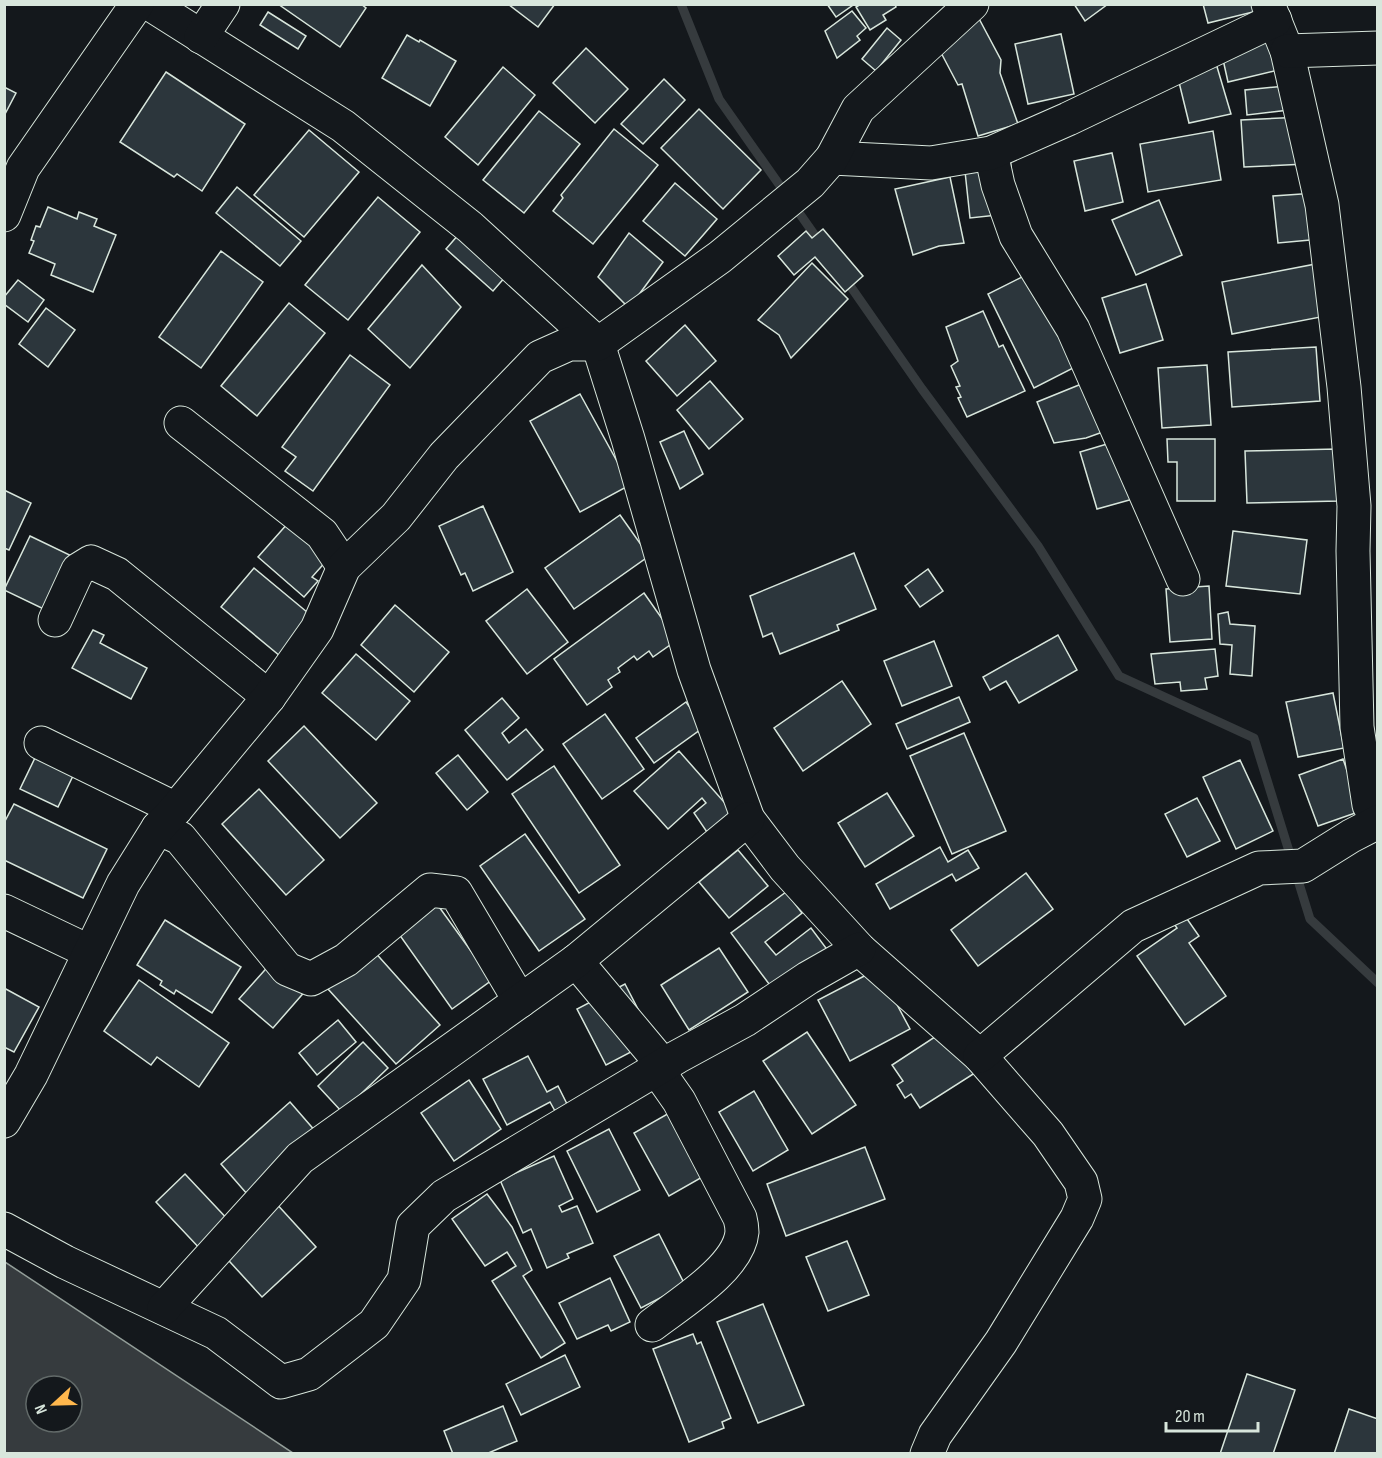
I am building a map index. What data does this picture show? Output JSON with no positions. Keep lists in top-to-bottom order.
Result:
{
  "scale_bar": "20 m",
  "north": "left"
}
